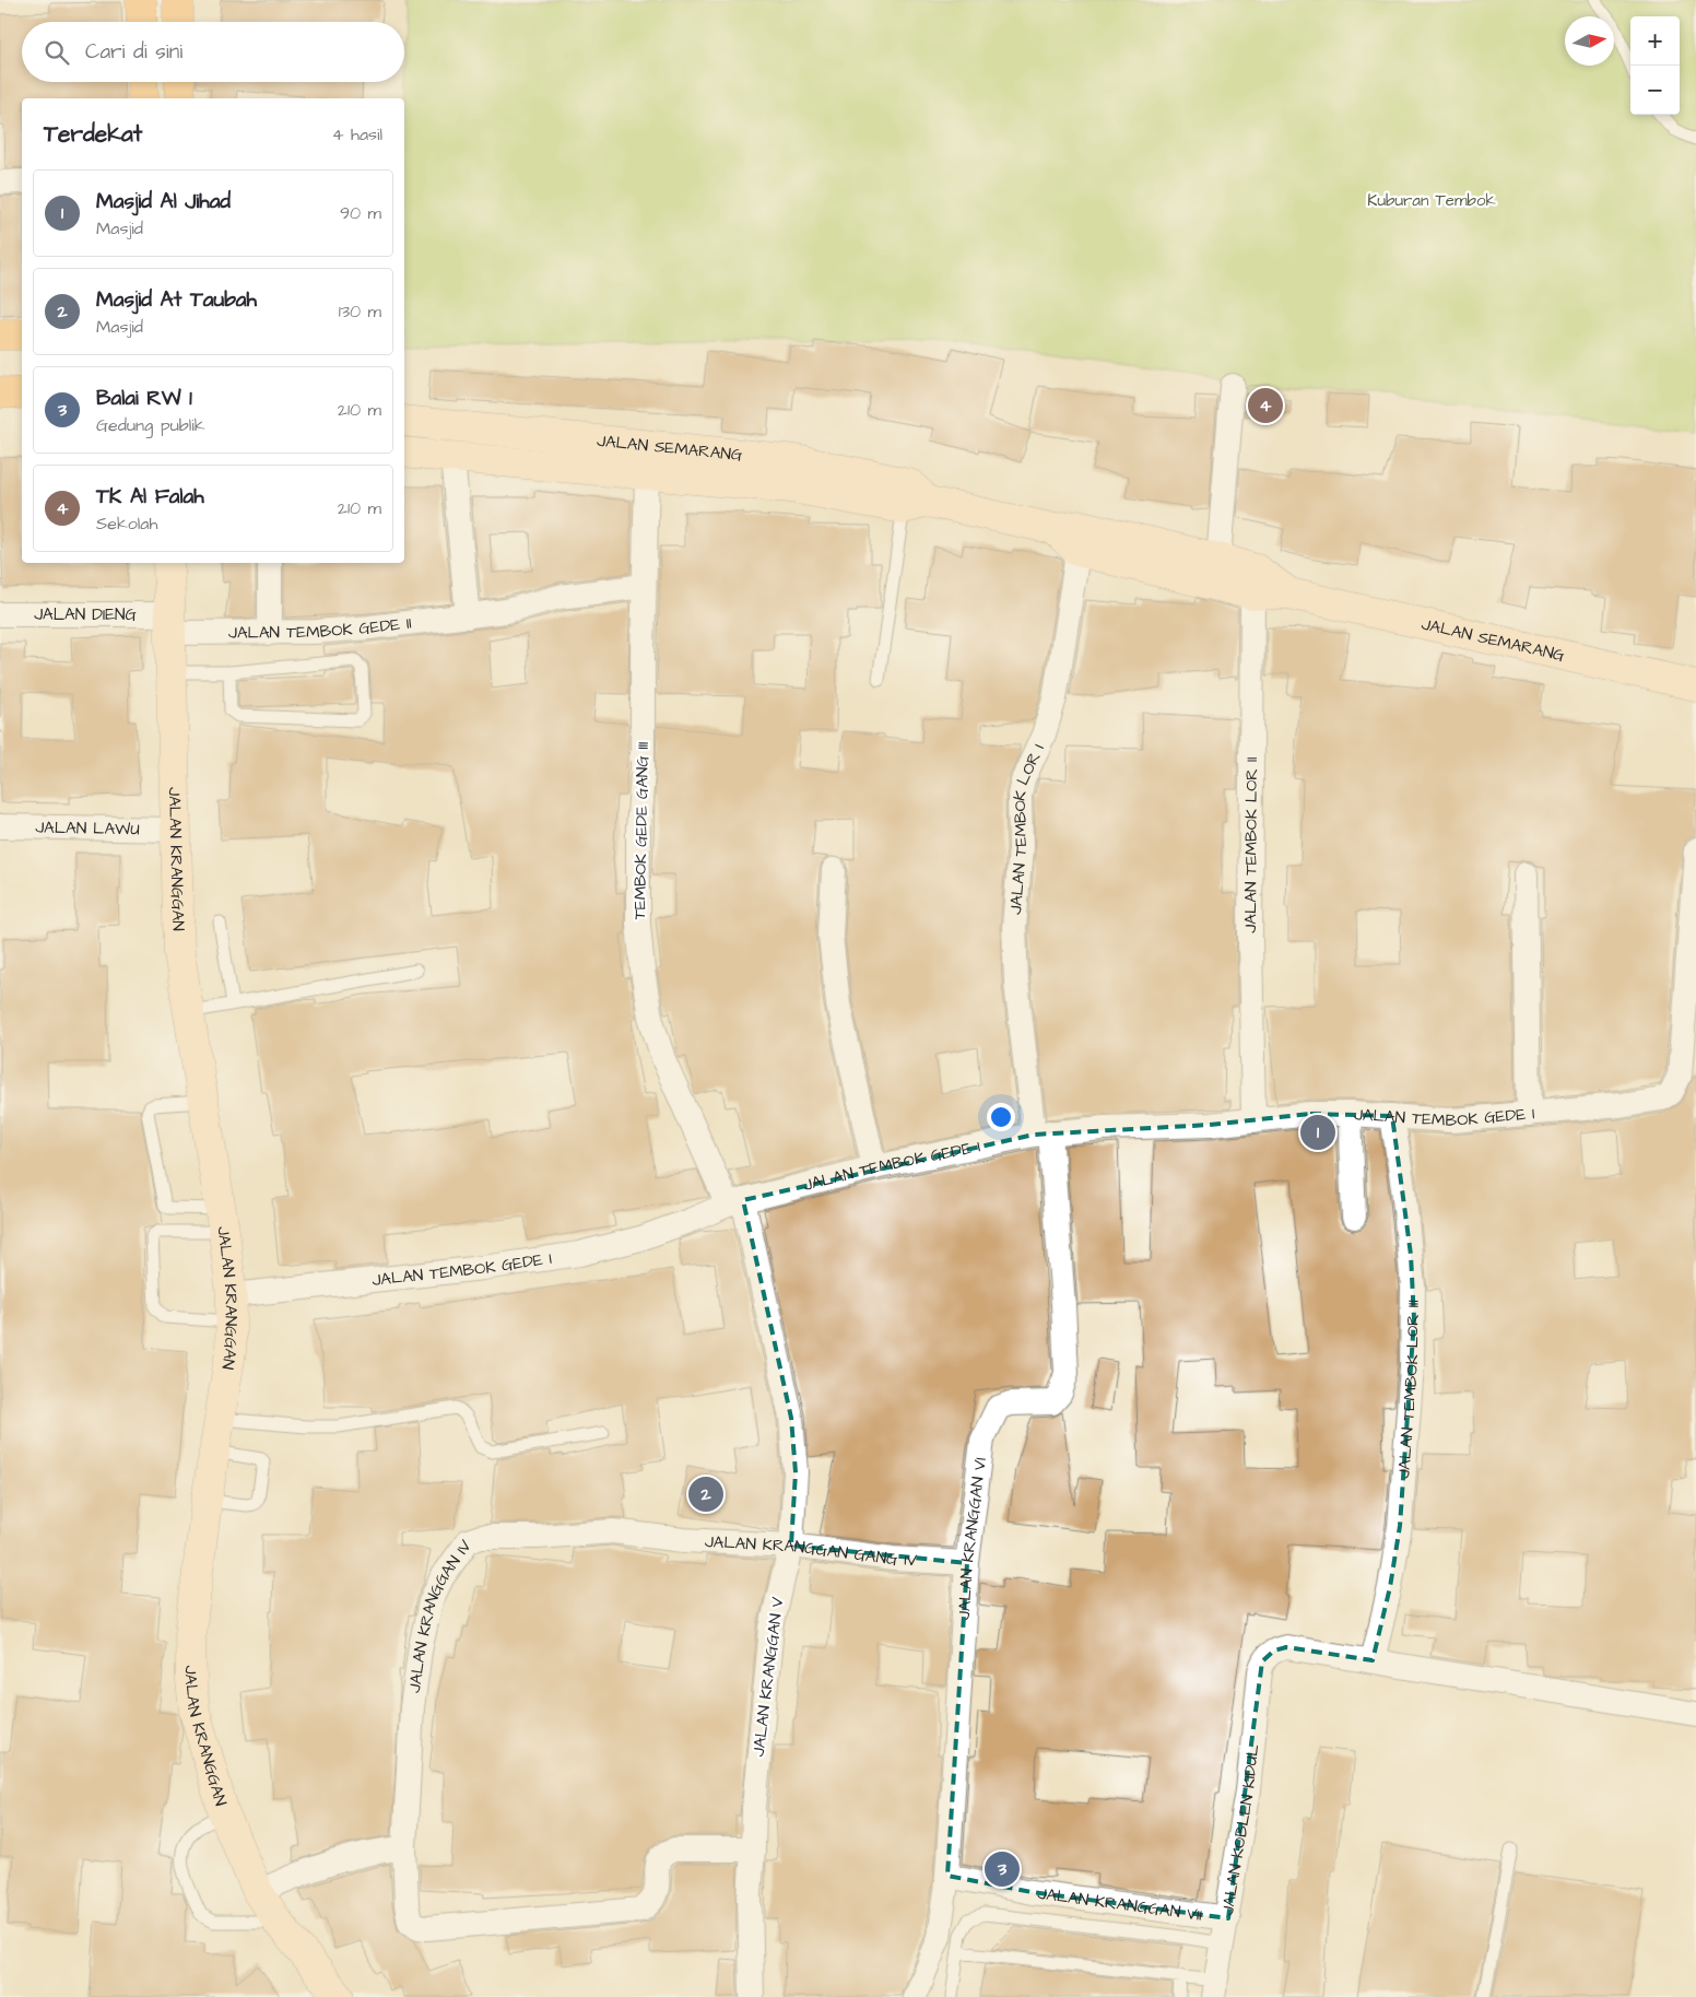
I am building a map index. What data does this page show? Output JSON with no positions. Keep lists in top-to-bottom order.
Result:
{
  "streets": {
    "street": [
      "JALAN SEMARANG",
      "JALAN DIENG",
      "JALAN TEMBOK GEDE II",
      "JALAN LAWU",
      "JALAN TEMBOK LOR I",
      "TEMBOK GEDE GANG III",
      "JALAN TEMBOK LOR II",
      "JALAN KRANGGAN",
      "JALAN TEMBOK GEDE I",
      "JALAN TEMBOK LOR III",
      "JALAN KRANGGAN VI",
      "JALAN KRANGGAN GANG IV",
      "JALAN KRANGGAN IV",
      "JALAN KRANGGAN V",
      "JALAN KOBLEN KIDUL",
      "JALAN KRANGGAN VII"
    ]
  },
  "crossings": [
    ["JALAN SEMARANG", "JALAN TEMBOK LOR I"],
    ["JALAN SEMARANG", "TEMBOK GEDE GANG III"],
    ["JALAN SEMARANG", "JALAN TEMBOK LOR II"],
    ["JALAN DIENG", "JALAN TEMBOK GEDE II"],
    ["JALAN DIENG", "JALAN KRANGGAN"],
    ["JALAN TEMBOK GEDE II", "TEMBOK GEDE GANG III"],
    ["JALAN TEMBOK GEDE II", "JALAN KRANGGAN"],
    ["JALAN LAWU", "JALAN KRANGGAN"],
    ["JALAN TEMBOK LOR I", "JALAN TEMBOK GEDE I"],
    ["JALAN TEMBOK LOR I", "JALAN KRANGGAN VI"],
    ["TEMBOK GEDE GANG III", "JALAN TEMBOK GEDE I"],
    ["TEMBOK GEDE GANG III", "JALAN KRANGGAN V"],
    ["JALAN TEMBOK LOR II", "JALAN TEMBOK GEDE I"],
    ["JALAN KRANGGAN", "JALAN TEMBOK GEDE I"],
    ["JALAN TEMBOK GEDE I", "JALAN TEMBOK LOR III"],
    ["JALAN TEMBOK GEDE I", "JALAN KRANGGAN VI"],
    ["JALAN TEMBOK GEDE I", "JALAN KRANGGAN V"],
    ["JALAN TEMBOK LOR III", "JALAN KOBLEN KIDUL"],
    ["JALAN KRANGGAN VI", "JALAN KRANGGAN GANG IV"],
    ["JALAN KRANGGAN VI", "JALAN KRANGGAN VII"],
    ["JALAN KRANGGAN GANG IV", "JALAN KRANGGAN IV"],
    ["JALAN KRANGGAN GANG IV", "JALAN KRANGGAN V"],
    ["JALAN KRANGGAN IV", "JALAN KRANGGAN V"],
    ["JALAN KOBLEN KIDUL", "JALAN KRANGGAN VII"]
  ],
  "parks": ["Kuburan Tembok"],
  "north": "right",
  "page": {
    "map_buttons": ["+", "−"],
    "search": "Cari di sini",
    "heading": ["Terdekat", "4 hasil"],
    "list": [
      {
        "mark": "1",
        "name": "Masjid Al Jihad",
        "note": "Masjid",
        "value": "90 m"
      },
      {
        "mark": "2",
        "name": "Masjid At Taubah",
        "note": "Masjid",
        "value": "130 m"
      },
      {
        "mark": "3",
        "name": "Balai RW 1",
        "note": "Gedung publik",
        "value": "210 m"
      },
      {
        "mark": "4",
        "name": "TK Al Falah",
        "note": "Sekolah",
        "value": "210 m"
      }
    ],
    "pins": [
      "4",
      "1",
      "2",
      "3"
    ]
  }
}
